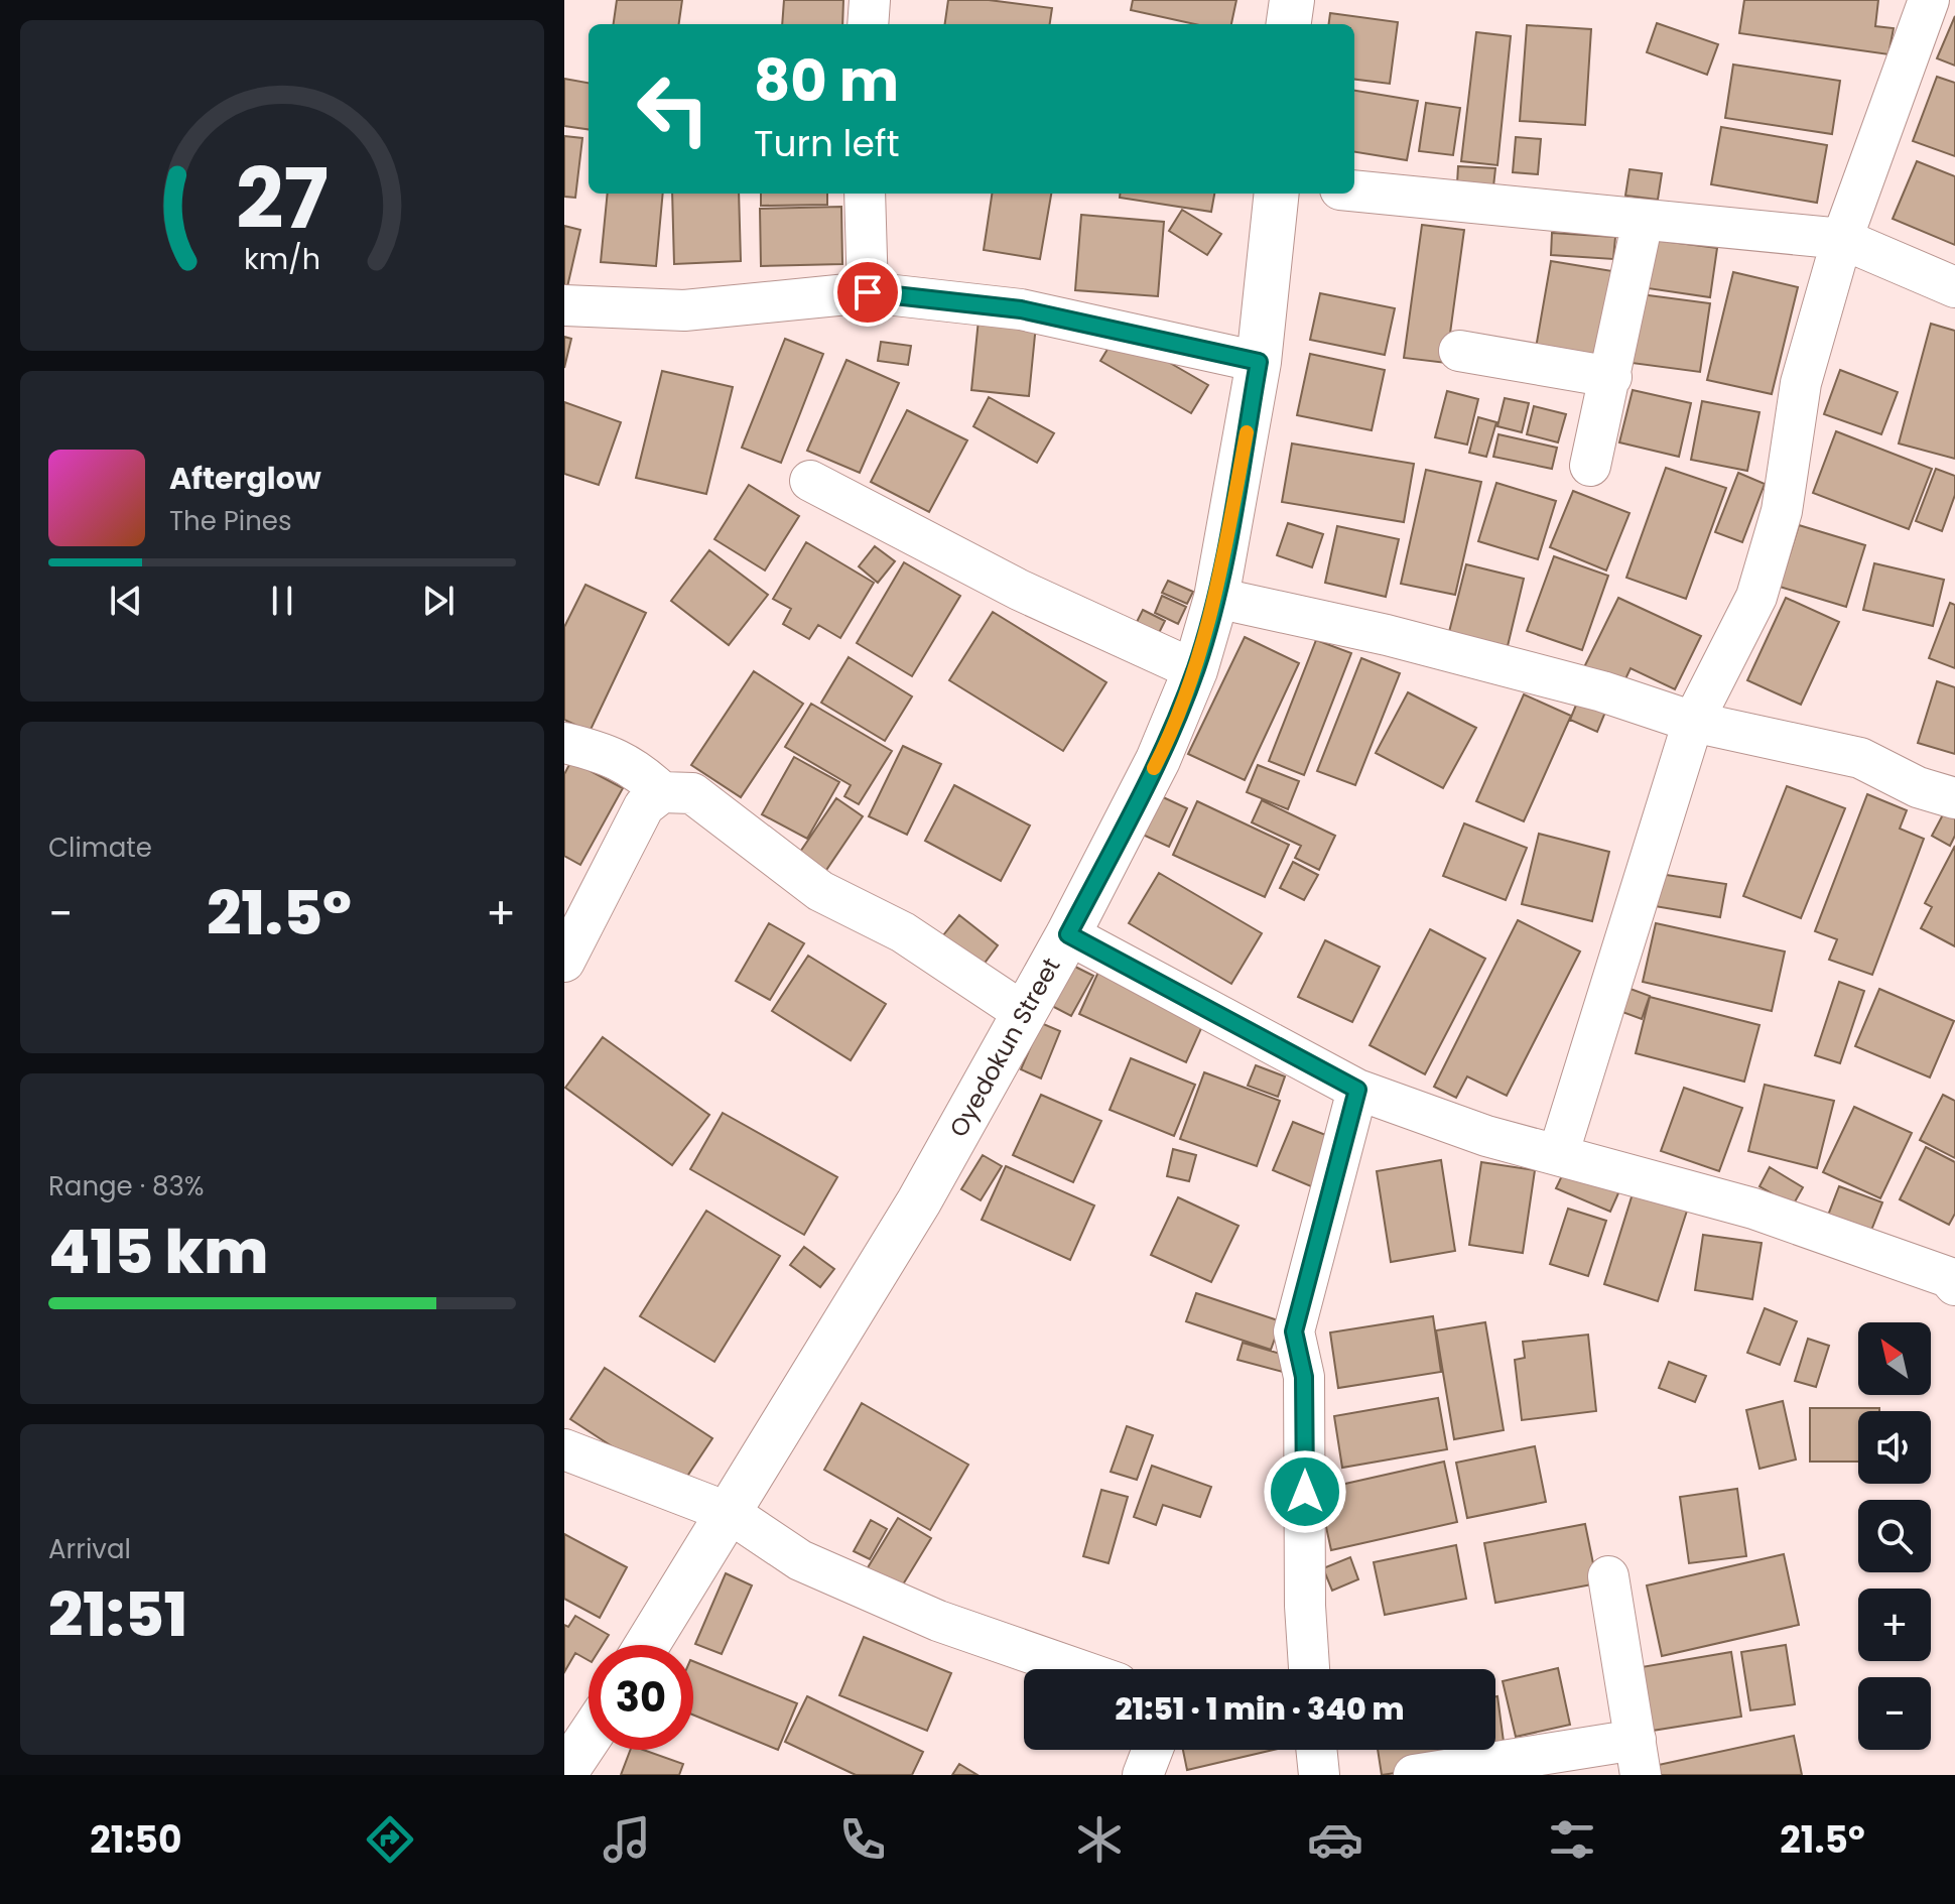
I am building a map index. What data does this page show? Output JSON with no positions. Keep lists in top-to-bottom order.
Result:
{
  "streets": {
    "street": ["Oyedokun Street"]
  },
  "north": "top left",
  "page": {
    "turn": ["80 m", "Turn left"],
    "song": ["Afterglow", "The Pines"],
    "tile": [
      "Climate",
      ["Range · 83%", "415 km"],
      ["Arrival", "21:51"]
    ],
    "heat": ["−", "21.5°", "+"],
    "map_buttons": ["+", "−"],
    "limit": "30",
    "trip": "21:51 · 1 min · 340 m",
    "tabs": ["21:50", "21.5°"],
    "gauge": ["27", "km/h"]
  }
}
